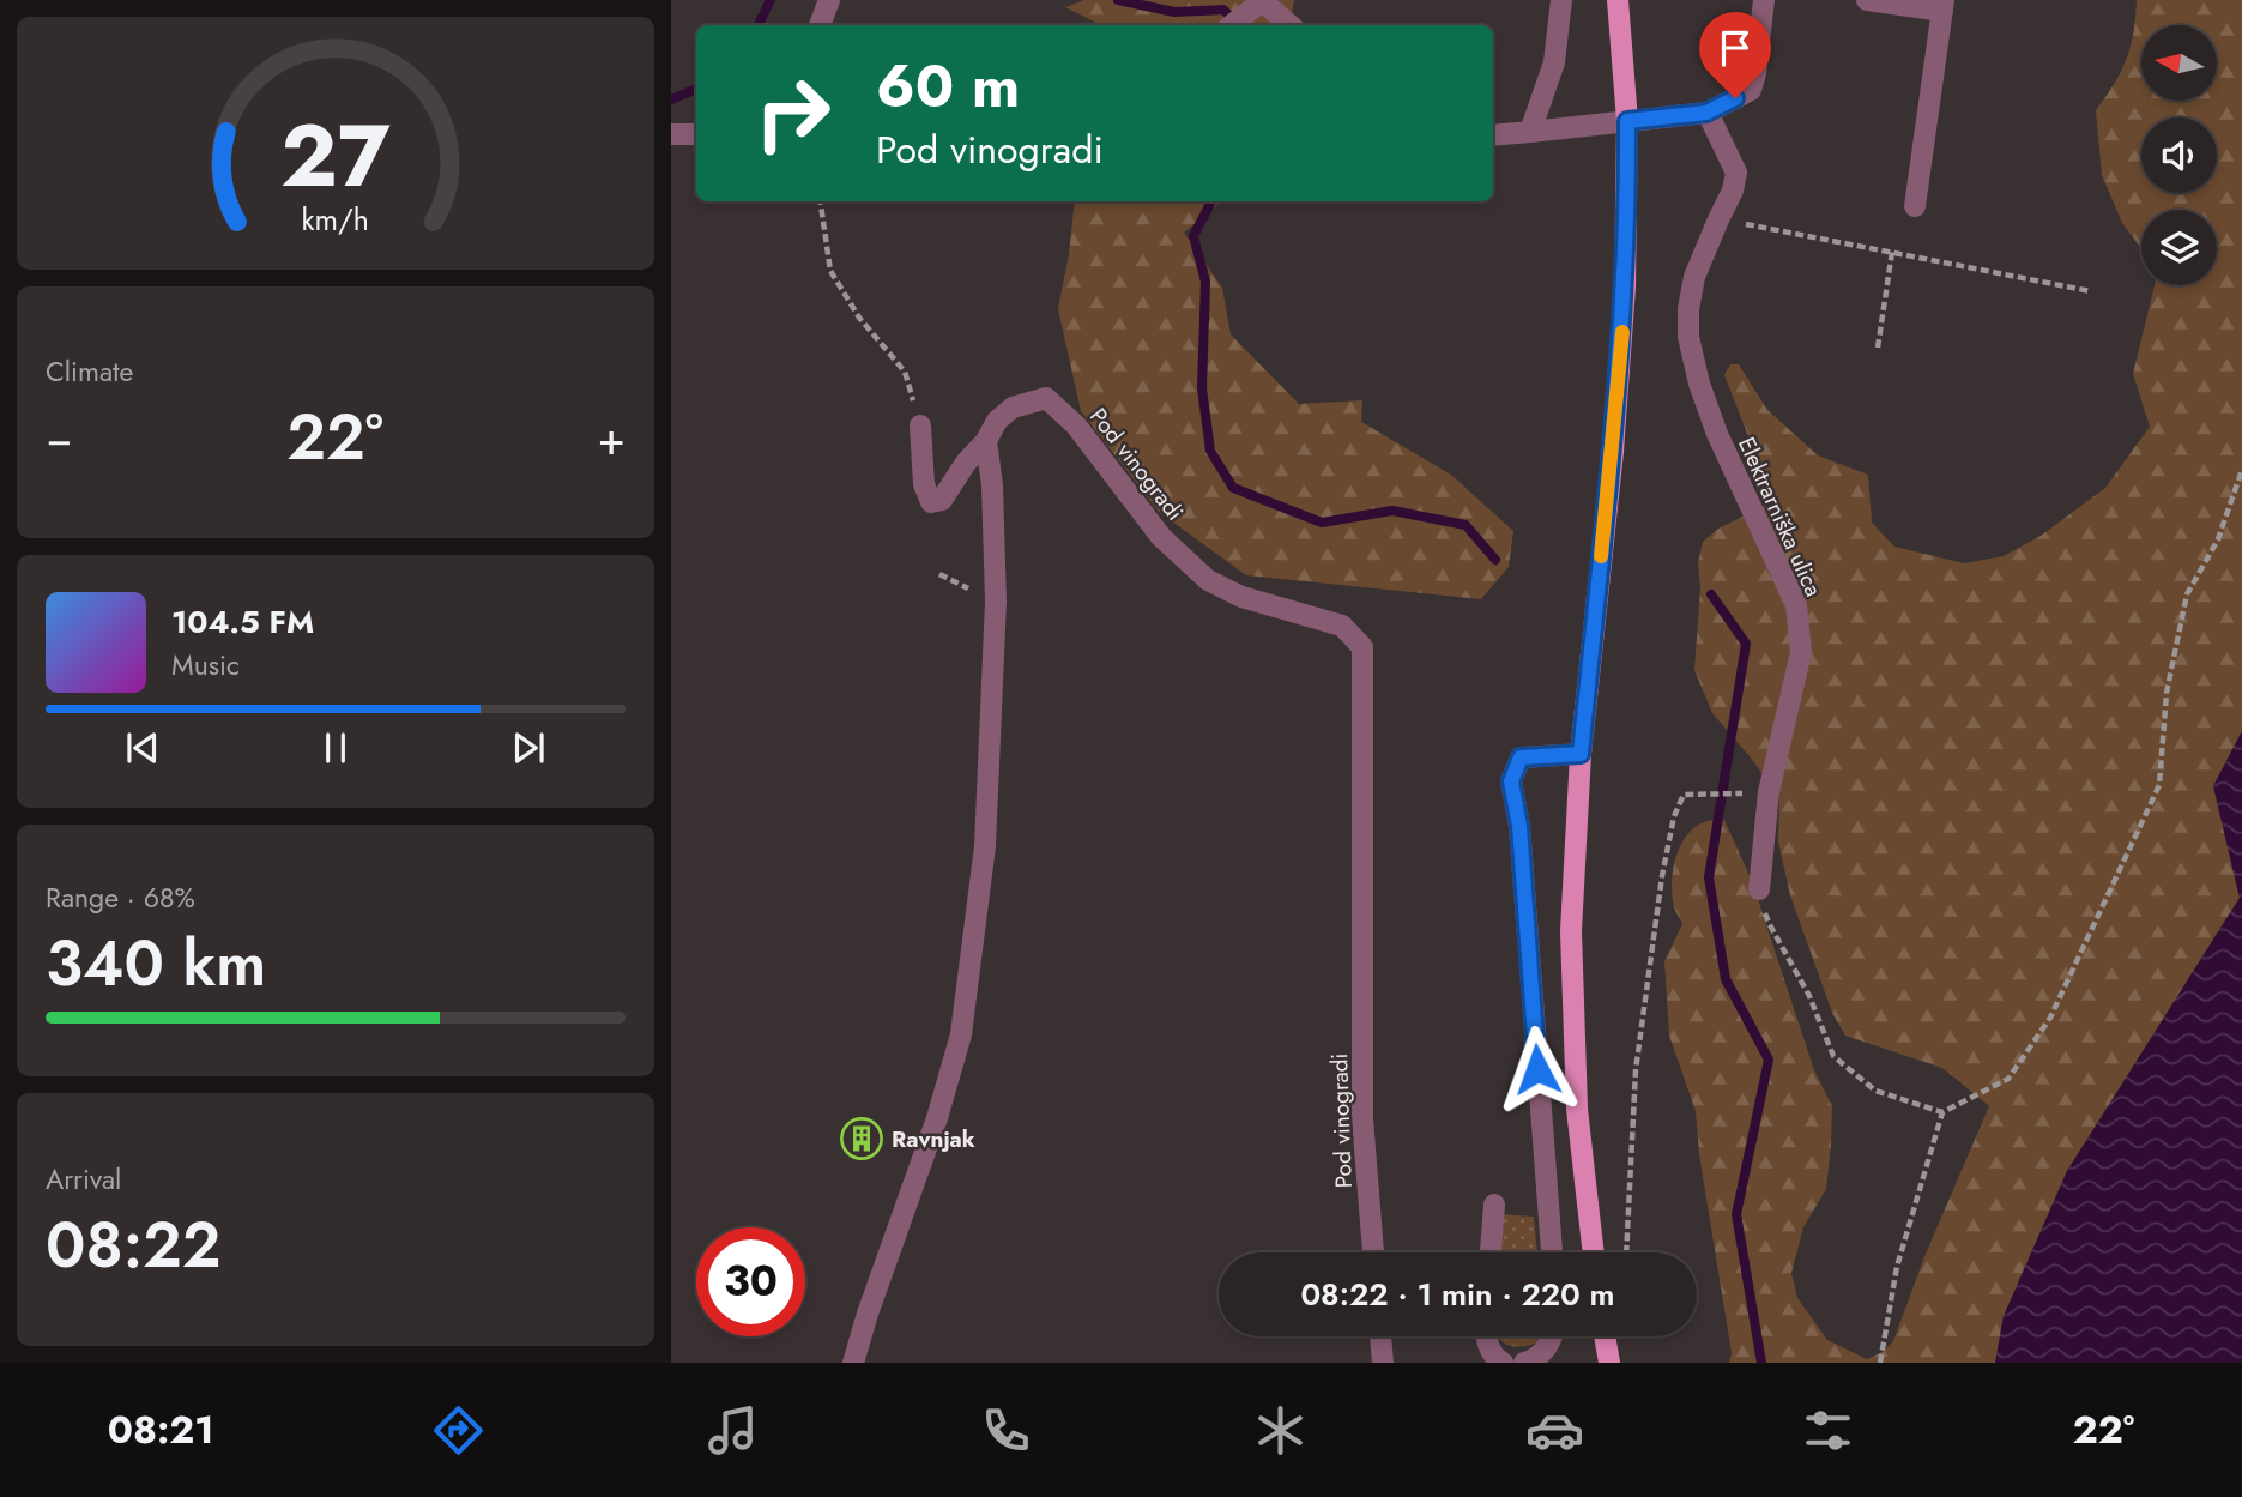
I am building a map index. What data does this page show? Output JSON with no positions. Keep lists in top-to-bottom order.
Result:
{
  "streets": {
    "street": ["Pod vinogradi", "Elektrarniška ulica"]
  },
  "places": {
    "building": ["Ravnjak"]
  },
  "north": "left",
  "page": {
    "turn": ["60 m", "Pod vinogradi"],
    "tile": [
      "Climate",
      ["Range · 68%", "340 km"],
      ["Arrival", "08:22"]
    ],
    "heat": ["−", "22°", "+"],
    "song": ["104.5 FM", "Music"],
    "limit": "30",
    "trip": "08:22 · 1 min · 220 m",
    "tabs": ["08:21", "22°"],
    "gauge": ["27", "km/h"]
  }
}
